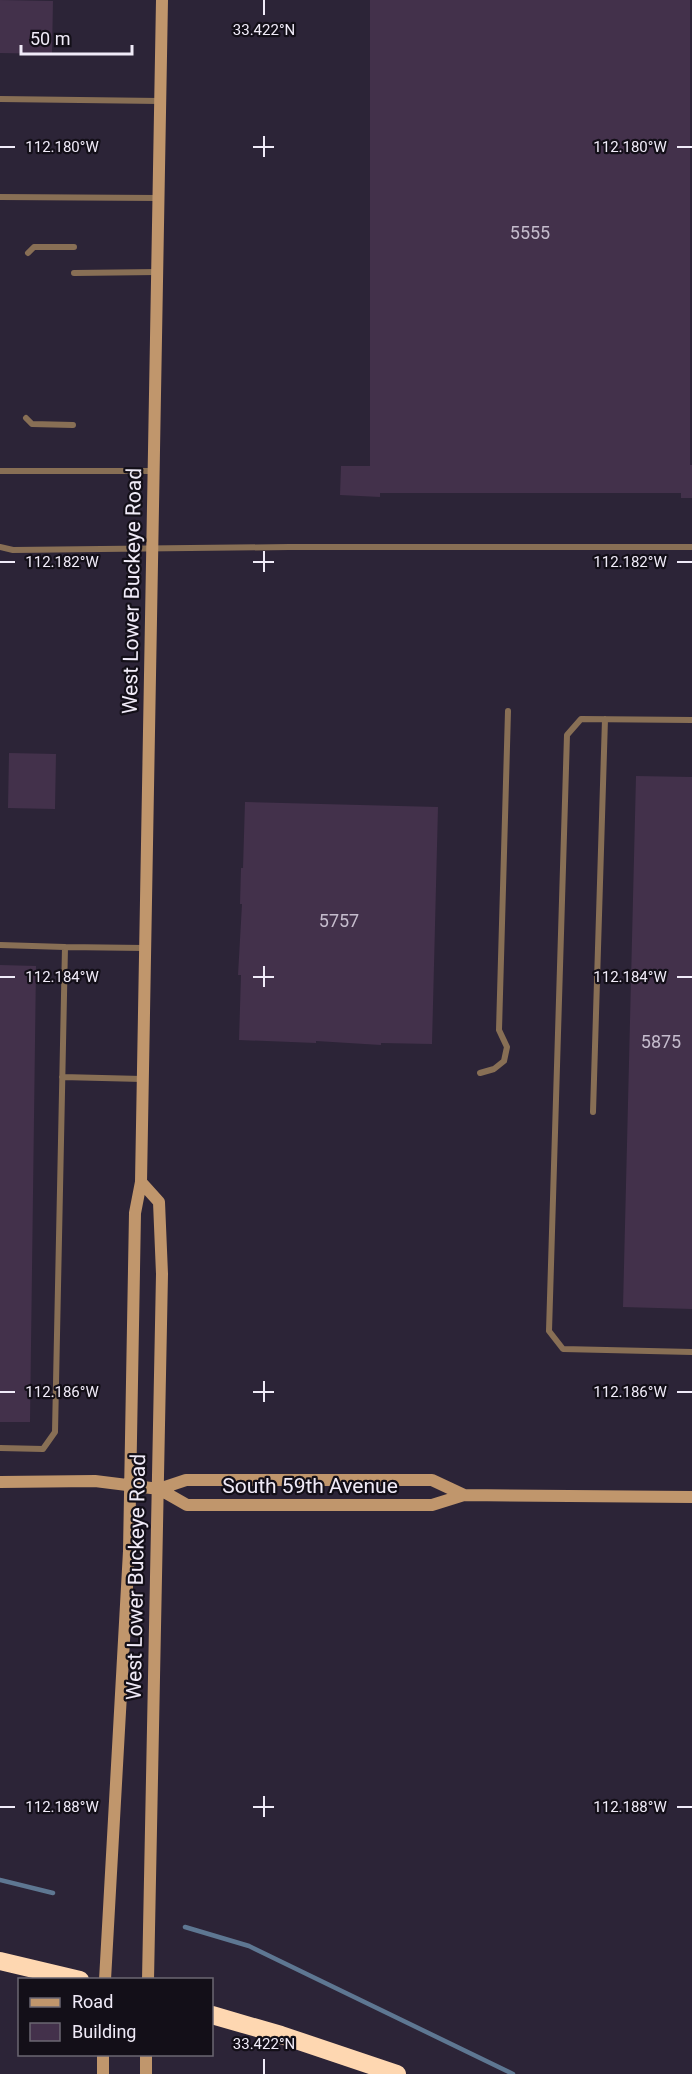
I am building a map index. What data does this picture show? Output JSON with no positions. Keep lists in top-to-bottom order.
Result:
{
  "streets": {
    "main road": ["West Lower Buckeye Road", "South 59th Avenue"]
  },
  "crossings": [
    ["West Lower Buckeye Road", "South 59th Avenue"]
  ],
  "house_numbers": ["5555", "5757", "5875"],
  "legend": ["Road", "Building"],
  "scale_bar": "50 m",
  "coordinates": [
    "33.422°N",
    "112.180°W",
    "112.182°W",
    "112.184°W",
    "112.186°W",
    "112.188°W"
  ]
}
